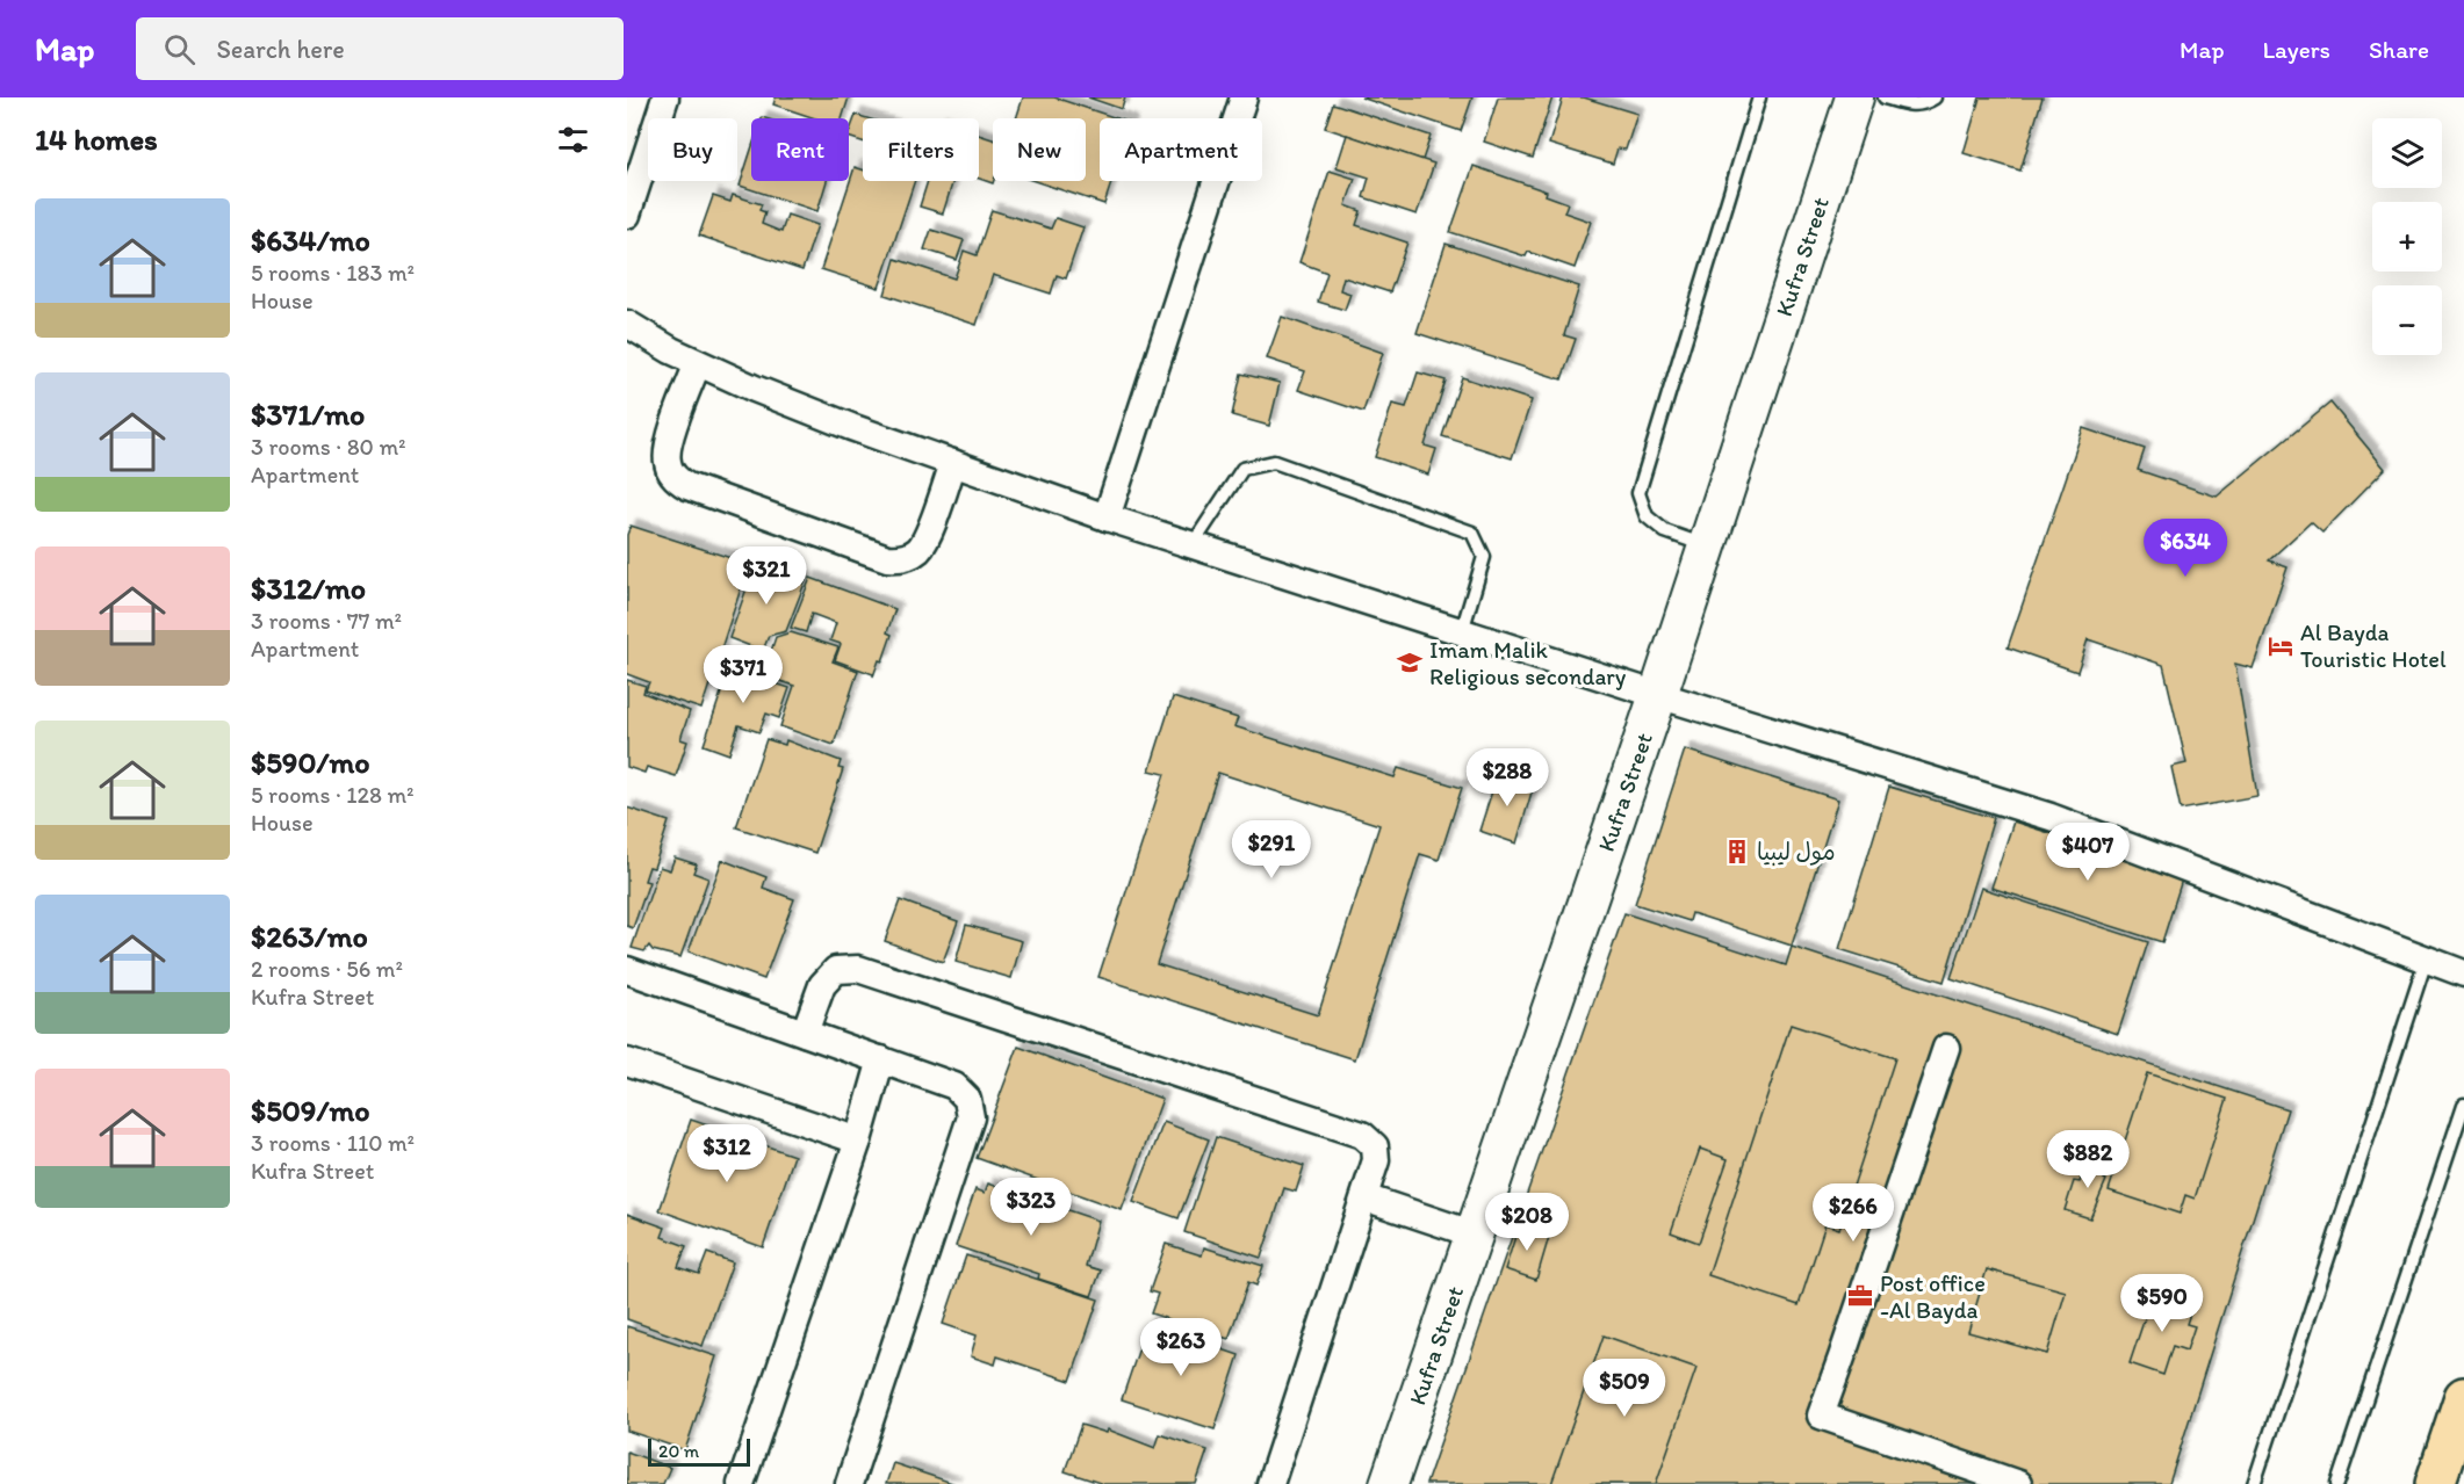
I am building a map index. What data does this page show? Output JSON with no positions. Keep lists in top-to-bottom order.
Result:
{
  "streets": {
    "street": ["Kufra Street"]
  },
  "places": {
    "hotel": ["Al Bayda Touristic Hotel"],
    "school or university": ["Imam Malik Religious secondary"],
    "building": ["مول ليبيا"],
    "office": ["Post office -Al Bayda"]
  },
  "scale_bar": "20 m",
  "page": {
    "header": "Map",
    "search": "Search here",
    "nav": ["Map", "Layers", "Share"],
    "heading": "14 homes",
    "map_buttons": ["+", "−"],
    "chip": [
      "Buy",
      "Rent",
      "Filters",
      "New",
      "Apartment"
    ],
    "list": [
      {
        "name": "$634/mo",
        "note": "5 rooms · 183 m² · House"
      },
      {
        "name": "$371/mo",
        "note": "3 rooms · 80 m² · Apartment"
      },
      {
        "name": "$312/mo",
        "note": "3 rooms · 77 m² · Apartment"
      },
      {
        "name": "$590/mo",
        "note": "5 rooms · 128 m² · House"
      },
      {
        "name": "$263/mo",
        "note": "2 rooms · 56 m² · Kufra Street"
      },
      {
        "name": "$509/mo",
        "note": "3 rooms · 110 m² · Kufra Street"
      }
    ],
    "price": [
      "$634",
      "$321",
      "$371",
      "$288",
      "$291",
      "$407",
      "$312",
      "$882",
      "$323",
      "$266",
      "$208",
      "$590",
      "$263",
      "$509"
    ],
    "scale": "20 m"
  }
}
